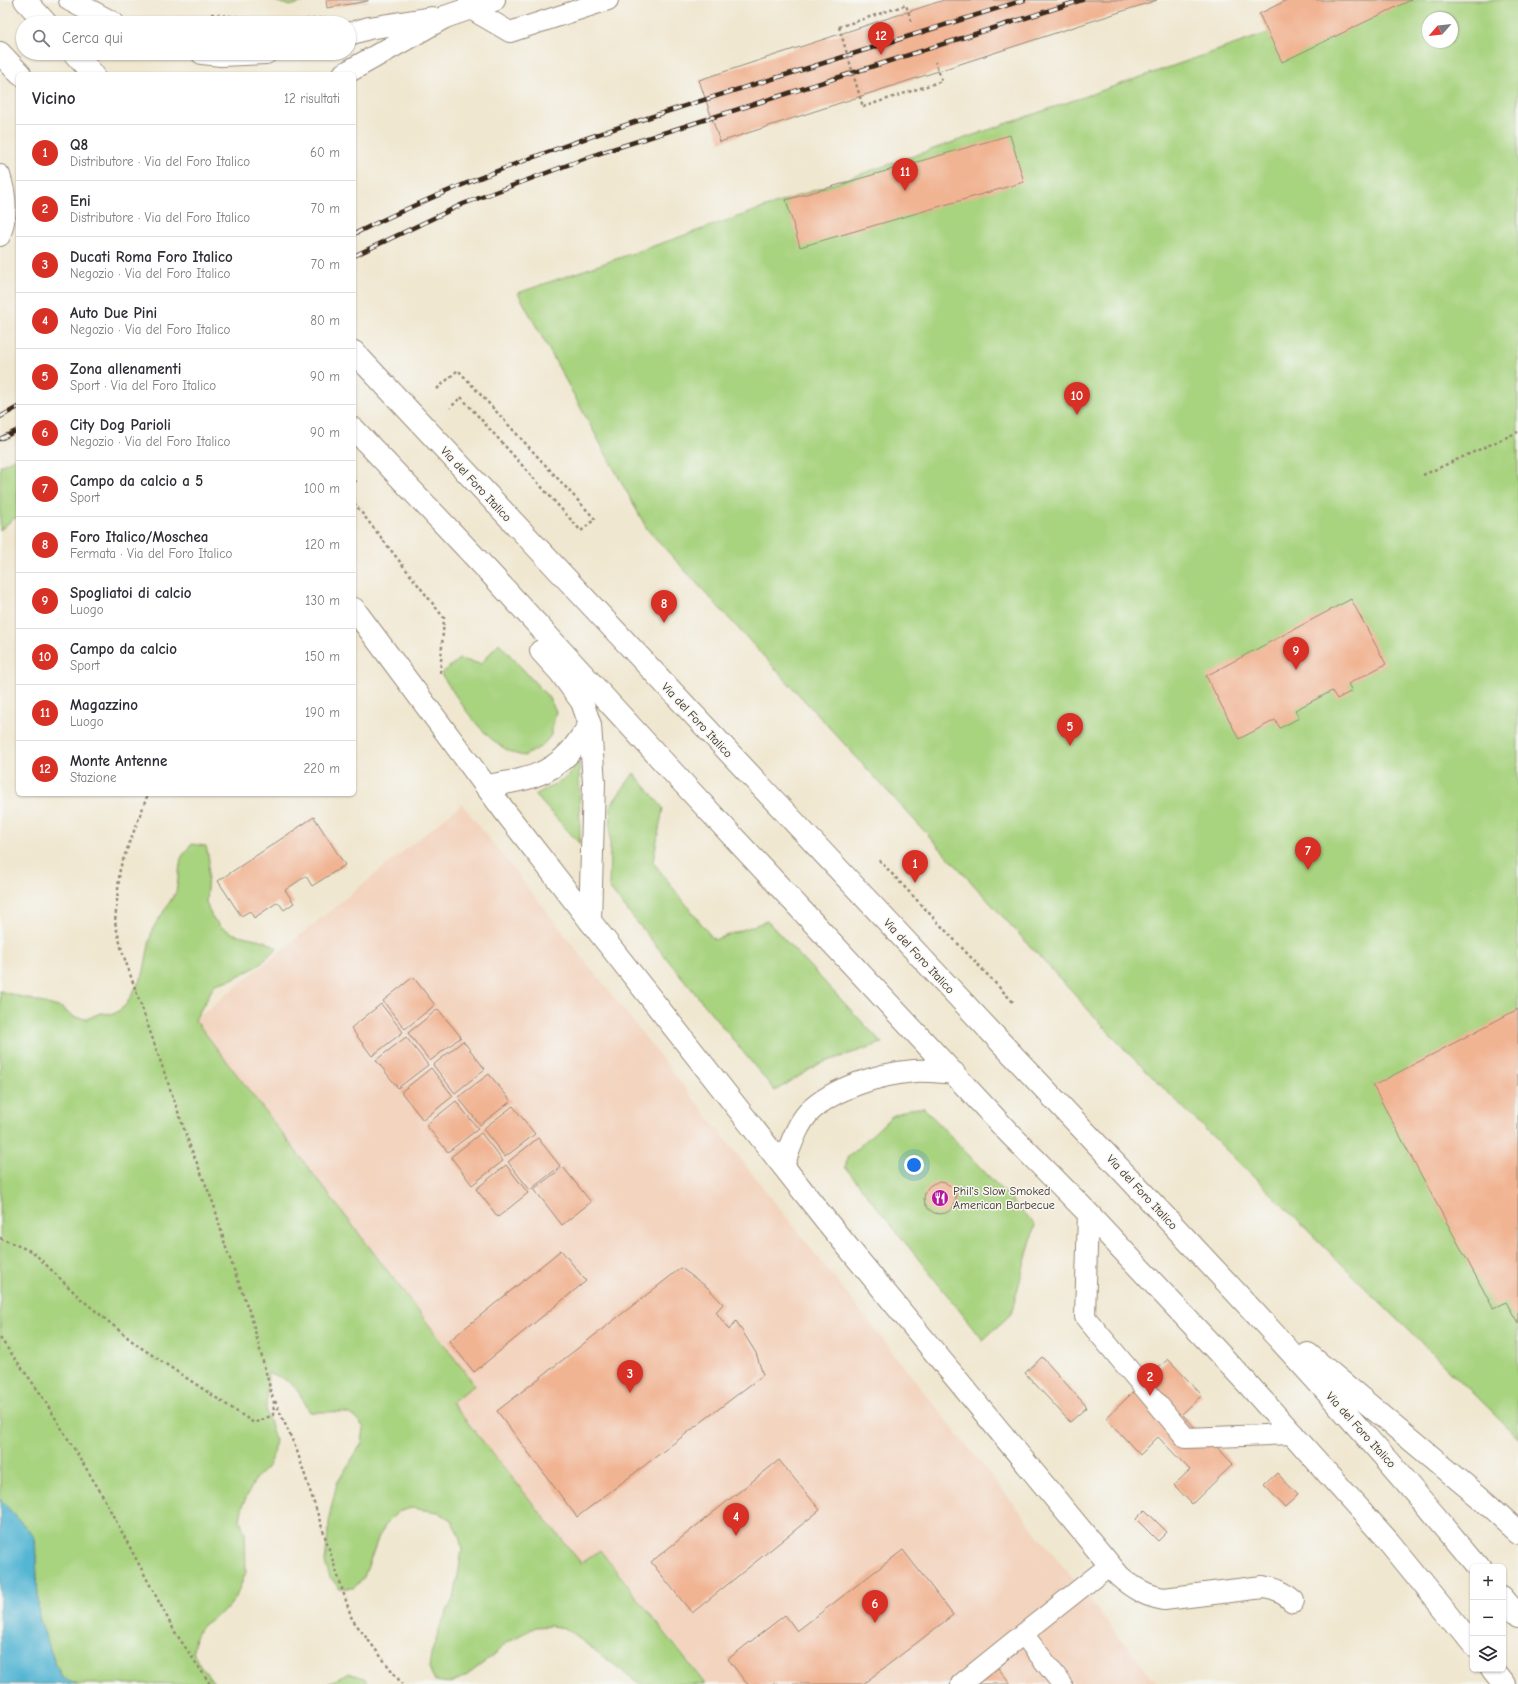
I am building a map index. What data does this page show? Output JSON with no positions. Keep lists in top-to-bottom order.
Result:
{
  "streets": {
    "main road": ["Via del Foro Italico"]
  },
  "places": {
    "restaurant": ["Phil's Slow Smoked American Barbecue"]
  },
  "north": "bottom left",
  "page": {
    "search": "Cerca qui",
    "pins": [
      "12",
      "11",
      "10",
      "8",
      "9",
      "5",
      "7",
      "1",
      "3",
      "2",
      "4",
      "6"
    ],
    "heading": ["Vicino", "12 risultati"],
    "list": [
      {
        "mark": "1",
        "name": "Q8",
        "note": "Distributore · Via del Foro Italico",
        "value": "60 m"
      },
      {
        "mark": "2",
        "name": "Eni",
        "note": "Distributore · Via del Foro Italico",
        "value": "70 m"
      },
      {
        "mark": "3",
        "name": "Ducati Roma Foro Italico",
        "note": "Negozio · Via del Foro Italico",
        "value": "70 m"
      },
      {
        "mark": "4",
        "name": "Auto Due Pini",
        "note": "Negozio · Via del Foro Italico",
        "value": "80 m"
      },
      {
        "mark": "5",
        "name": "Zona allenamenti",
        "note": "Sport · Via del Foro Italico",
        "value": "90 m"
      },
      {
        "mark": "6",
        "name": "City Dog Parioli",
        "note": "Negozio · Via del Foro Italico",
        "value": "90 m"
      },
      {
        "mark": "7",
        "name": "Campo da calcio a 5",
        "note": "Sport",
        "value": "100 m"
      },
      {
        "mark": "8",
        "name": "Foro Italico/Moschea",
        "note": "Fermata · Via del Foro Italico",
        "value": "120 m"
      },
      {
        "mark": "9",
        "name": "Spogliatoi di calcio",
        "note": "Luogo",
        "value": "130 m"
      },
      {
        "mark": "10",
        "name": "Campo da calcio",
        "note": "Sport",
        "value": "150 m"
      },
      {
        "mark": "11",
        "name": "Magazzino",
        "note": "Luogo",
        "value": "190 m"
      },
      {
        "mark": "12",
        "name": "Monte Antenne",
        "note": "Stazione",
        "value": "220 m"
      }
    ],
    "map_buttons": ["+", "−"]
  }
}
